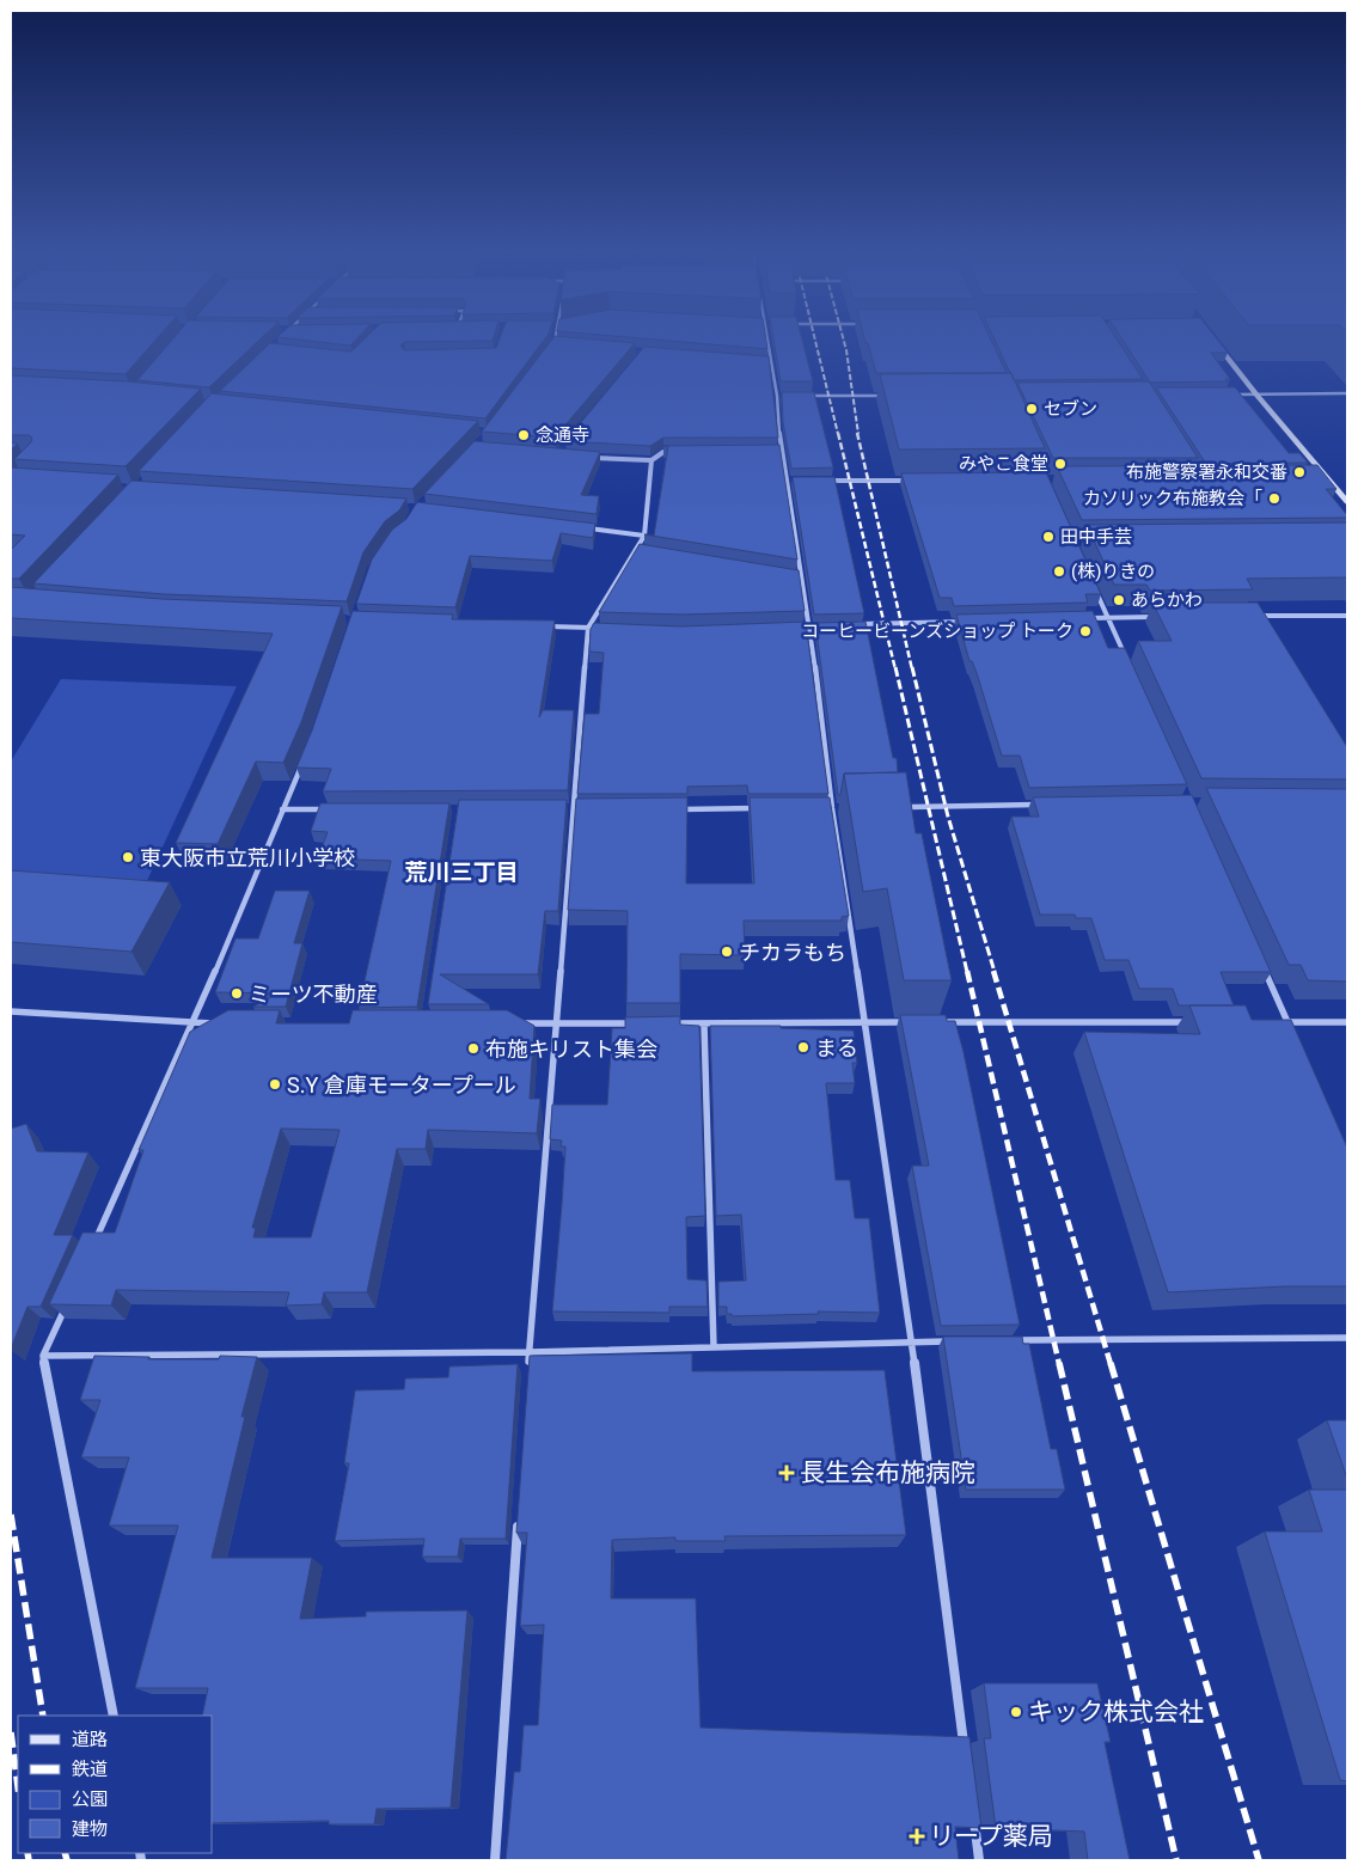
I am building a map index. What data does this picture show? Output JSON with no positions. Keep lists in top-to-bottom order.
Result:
{
  "districts": ["荒川三丁目"],
  "places": {
    "other": [
      "セブン",
      "念通寺",
      "みやこ食堂",
      "布施警察署永和交番",
      "カソリック布施教会「",
      "田中手芸",
      "(株)りきの",
      "あらかわ",
      "コーヒービーンズショップ トーク",
      "東大阪市立荒川小学校",
      "チカラもち",
      "ミーツ不動産",
      "まる",
      "布施キリスト集会",
      "S.Y 倉庫モータープール",
      "キック株式会社"
    ],
    "health": ["長生会布施病院", "リープ薬局"]
  },
  "legend": [
    "道路",
    "鉄道",
    "公園",
    "建物"
  ]
}
